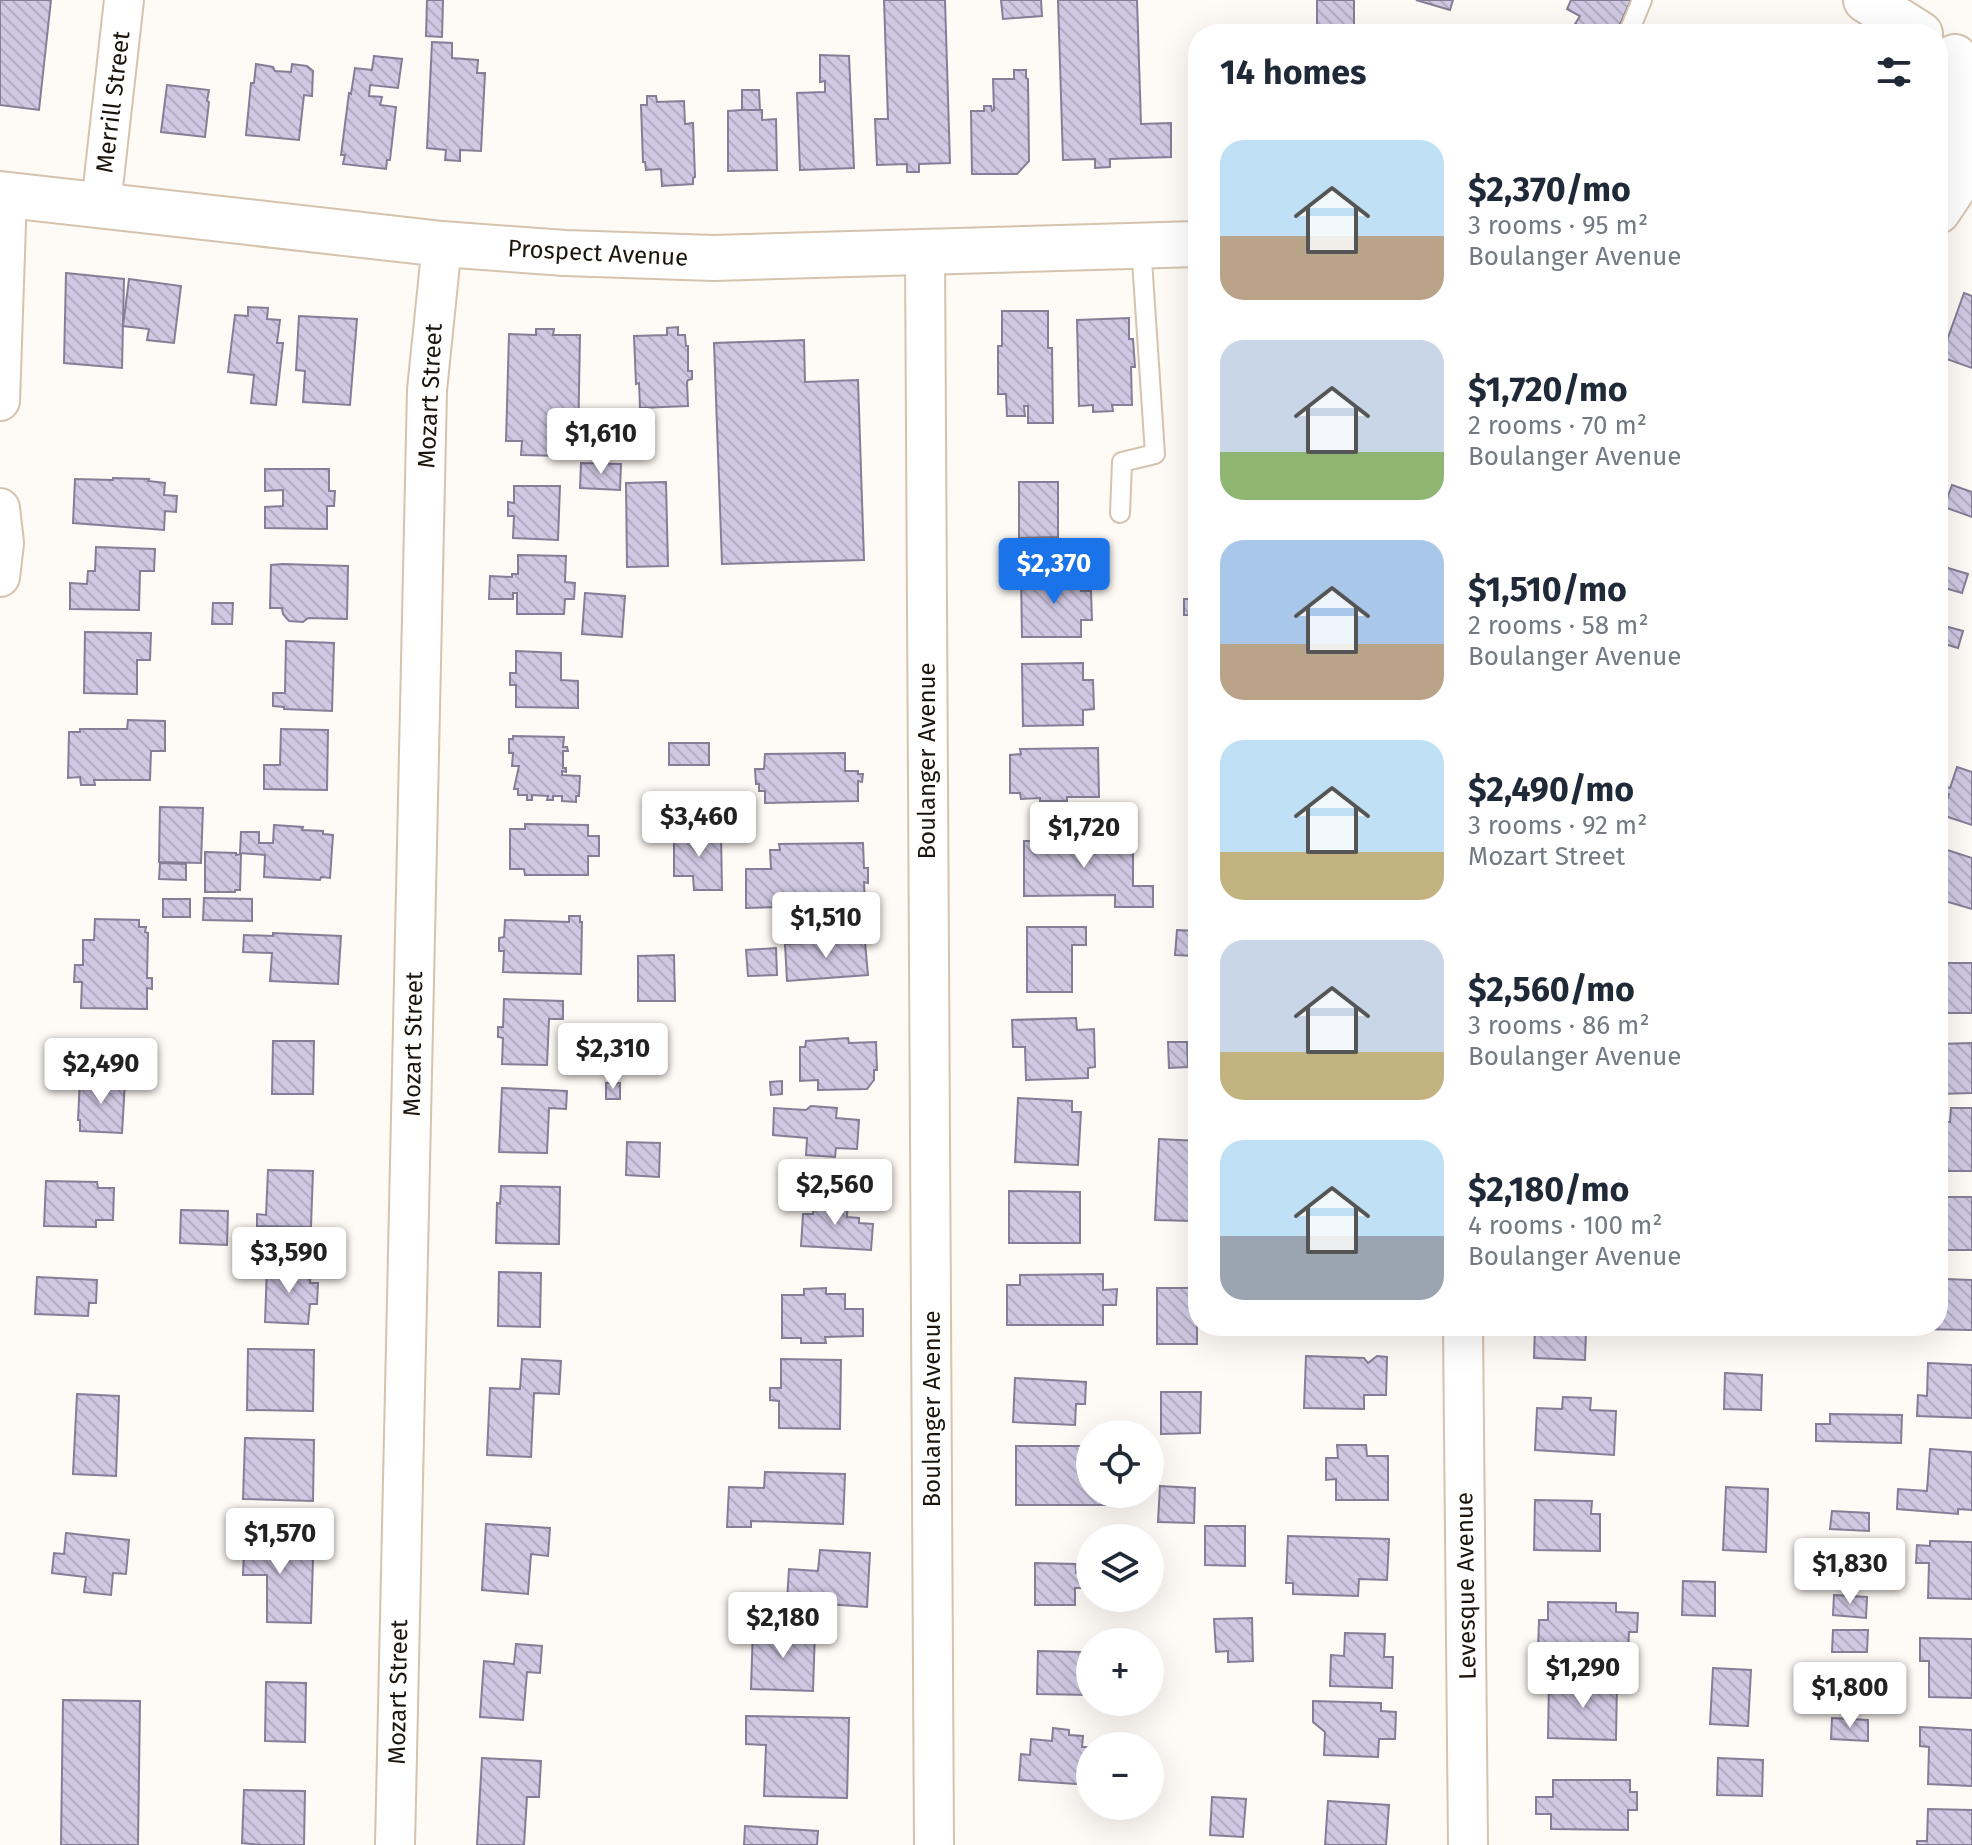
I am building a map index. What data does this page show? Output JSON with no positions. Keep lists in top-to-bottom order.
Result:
{
  "streets": {
    "main road": ["Prospect Avenue"],
    "street": [
      "Merrill Street",
      "Mozart Street",
      "Boulanger Avenue",
      "Levesque Avenue"
    ]
  },
  "crossings": [
    ["Merrill Street", "Prospect Avenue"],
    ["Prospect Avenue", "Mozart Street"],
    ["Prospect Avenue", "Boulanger Avenue"]
  ],
  "page": {
    "heading": "14 homes",
    "list": [
      {
        "name": "$2,370/mo",
        "note": "3 rooms · 95 m² · Boulanger Avenue"
      },
      {
        "name": "$1,720/mo",
        "note": "2 rooms · 70 m² · Boulanger Avenue"
      },
      {
        "name": "$1,510/mo",
        "note": "2 rooms · 58 m² · Boulanger Avenue"
      },
      {
        "name": "$2,490/mo",
        "note": "3 rooms · 92 m² · Mozart Street"
      },
      {
        "name": "$2,560/mo",
        "note": "3 rooms · 86 m² · Boulanger Avenue"
      },
      {
        "name": "$2,180/mo",
        "note": "4 rooms · 100 m² · Boulanger Avenue"
      }
    ],
    "price": [
      "$1,610",
      "$2,370",
      "$3,460",
      "$1,720",
      "$1,510",
      "$2,310",
      "$2,490",
      "$2,560",
      "$3,590",
      "$1,570",
      "$1,830",
      "$2,180",
      "$1,290",
      "$1,800"
    ],
    "map_buttons": ["+", "−"]
  }
}
